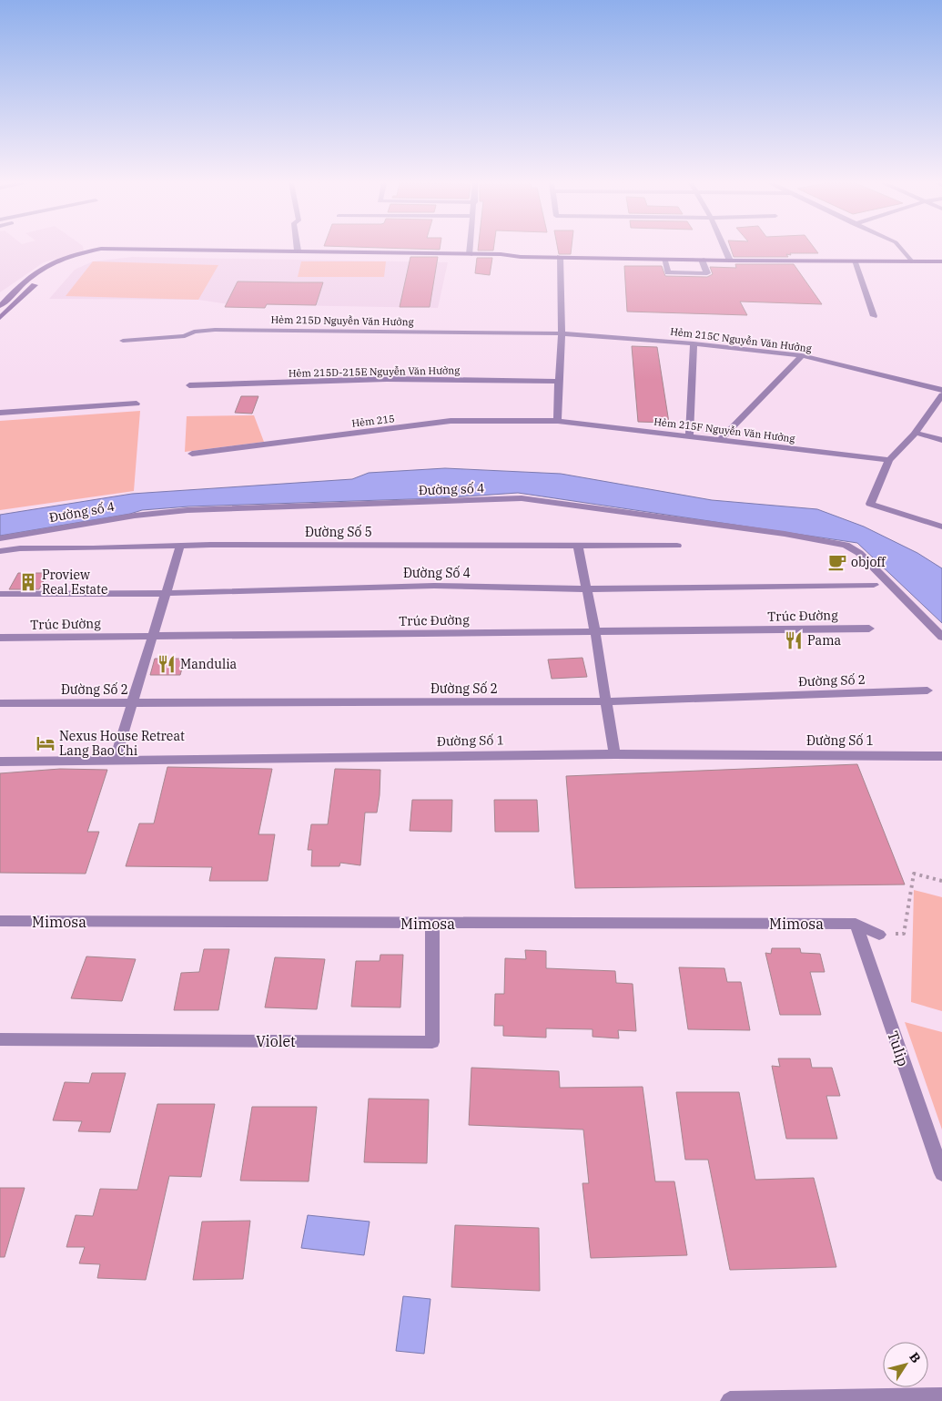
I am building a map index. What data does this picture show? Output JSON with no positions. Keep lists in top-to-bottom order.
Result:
{
  "streets": {
    "street": [
      "Hẻm 215D Nguyễn Văn Hưởng",
      "Hẻm 215C Nguyễn Văn Hưởng",
      "Hẻm 215D-215E Nguyễn Văn Hưởng",
      "Hẻm 215",
      "Hẻm 215F Nguyễn Văn Hưởng",
      "Đường số 4",
      "Đường Số 5",
      "Đường Số 4",
      "Trúc Đường",
      "Đường Số 2",
      "Đường Số 1",
      "Mimosa",
      "Violet",
      "Tulip"
    ]
  },
  "crossings": [
    ["Hẻm 215D Nguyễn Văn Hưởng", "Hẻm 215C Nguyễn Văn Hưởng"],
    ["Hẻm 215", "Hẻm 215F Nguyễn Văn Hưởng"],
    ["Mimosa", "Violet"],
    ["Mimosa", "Tulip"]
  ],
  "places": {
    "cafe": ["objoff"],
    "building": ["Proview Real Estate"],
    "restaurant": ["Pama", "Mandulia"],
    "hotel": ["Nexus House Retreat Lang Bao Chi"]
  },
  "north": "top right"
}
